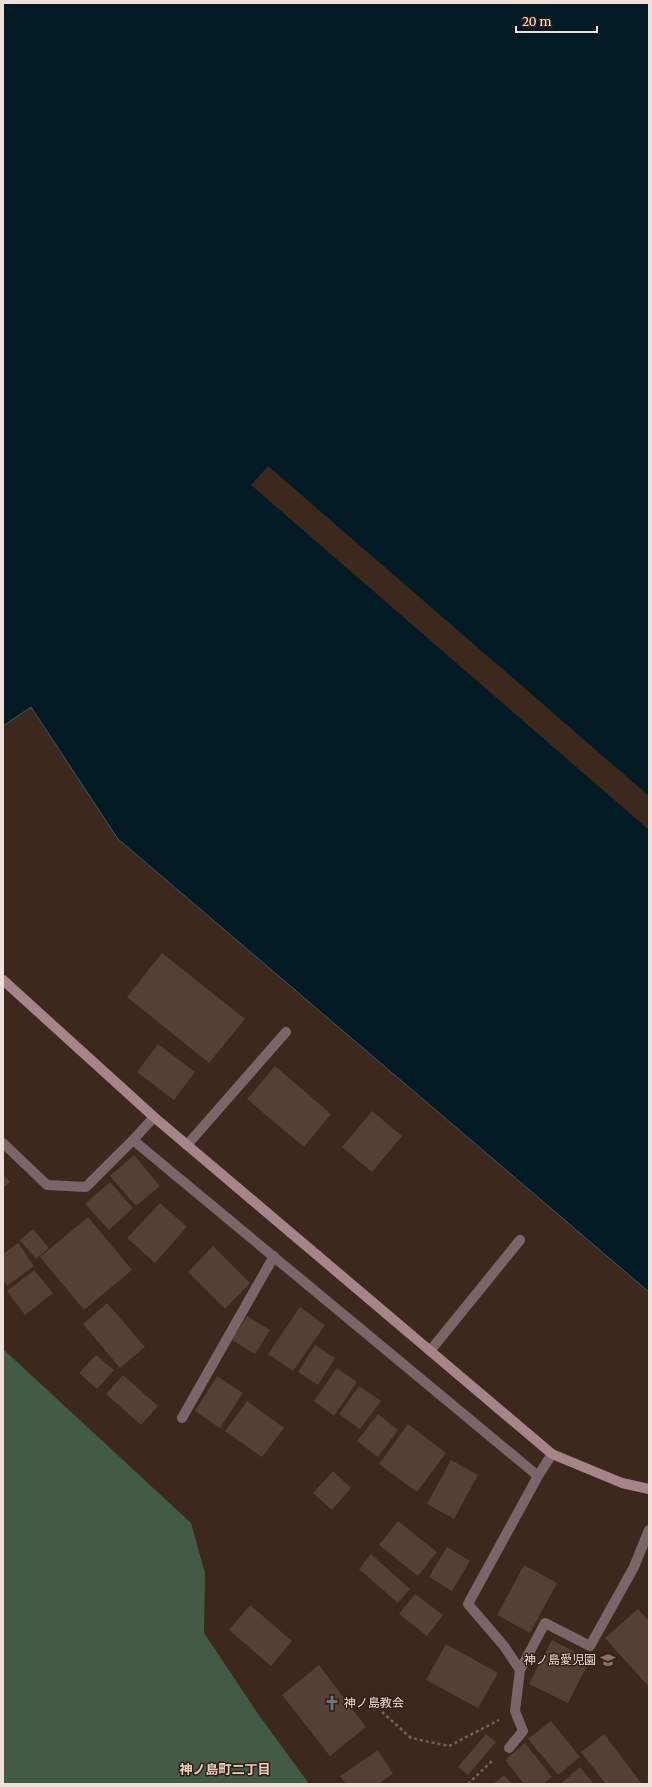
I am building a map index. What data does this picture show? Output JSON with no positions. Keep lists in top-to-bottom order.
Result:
{
  "districts": ["神ノ島町二丁目"],
  "places": {
    "school or university": ["神ノ島愛児園"],
    "church": ["神ノ島教会"]
  },
  "scale_bar": "20 m"
}
